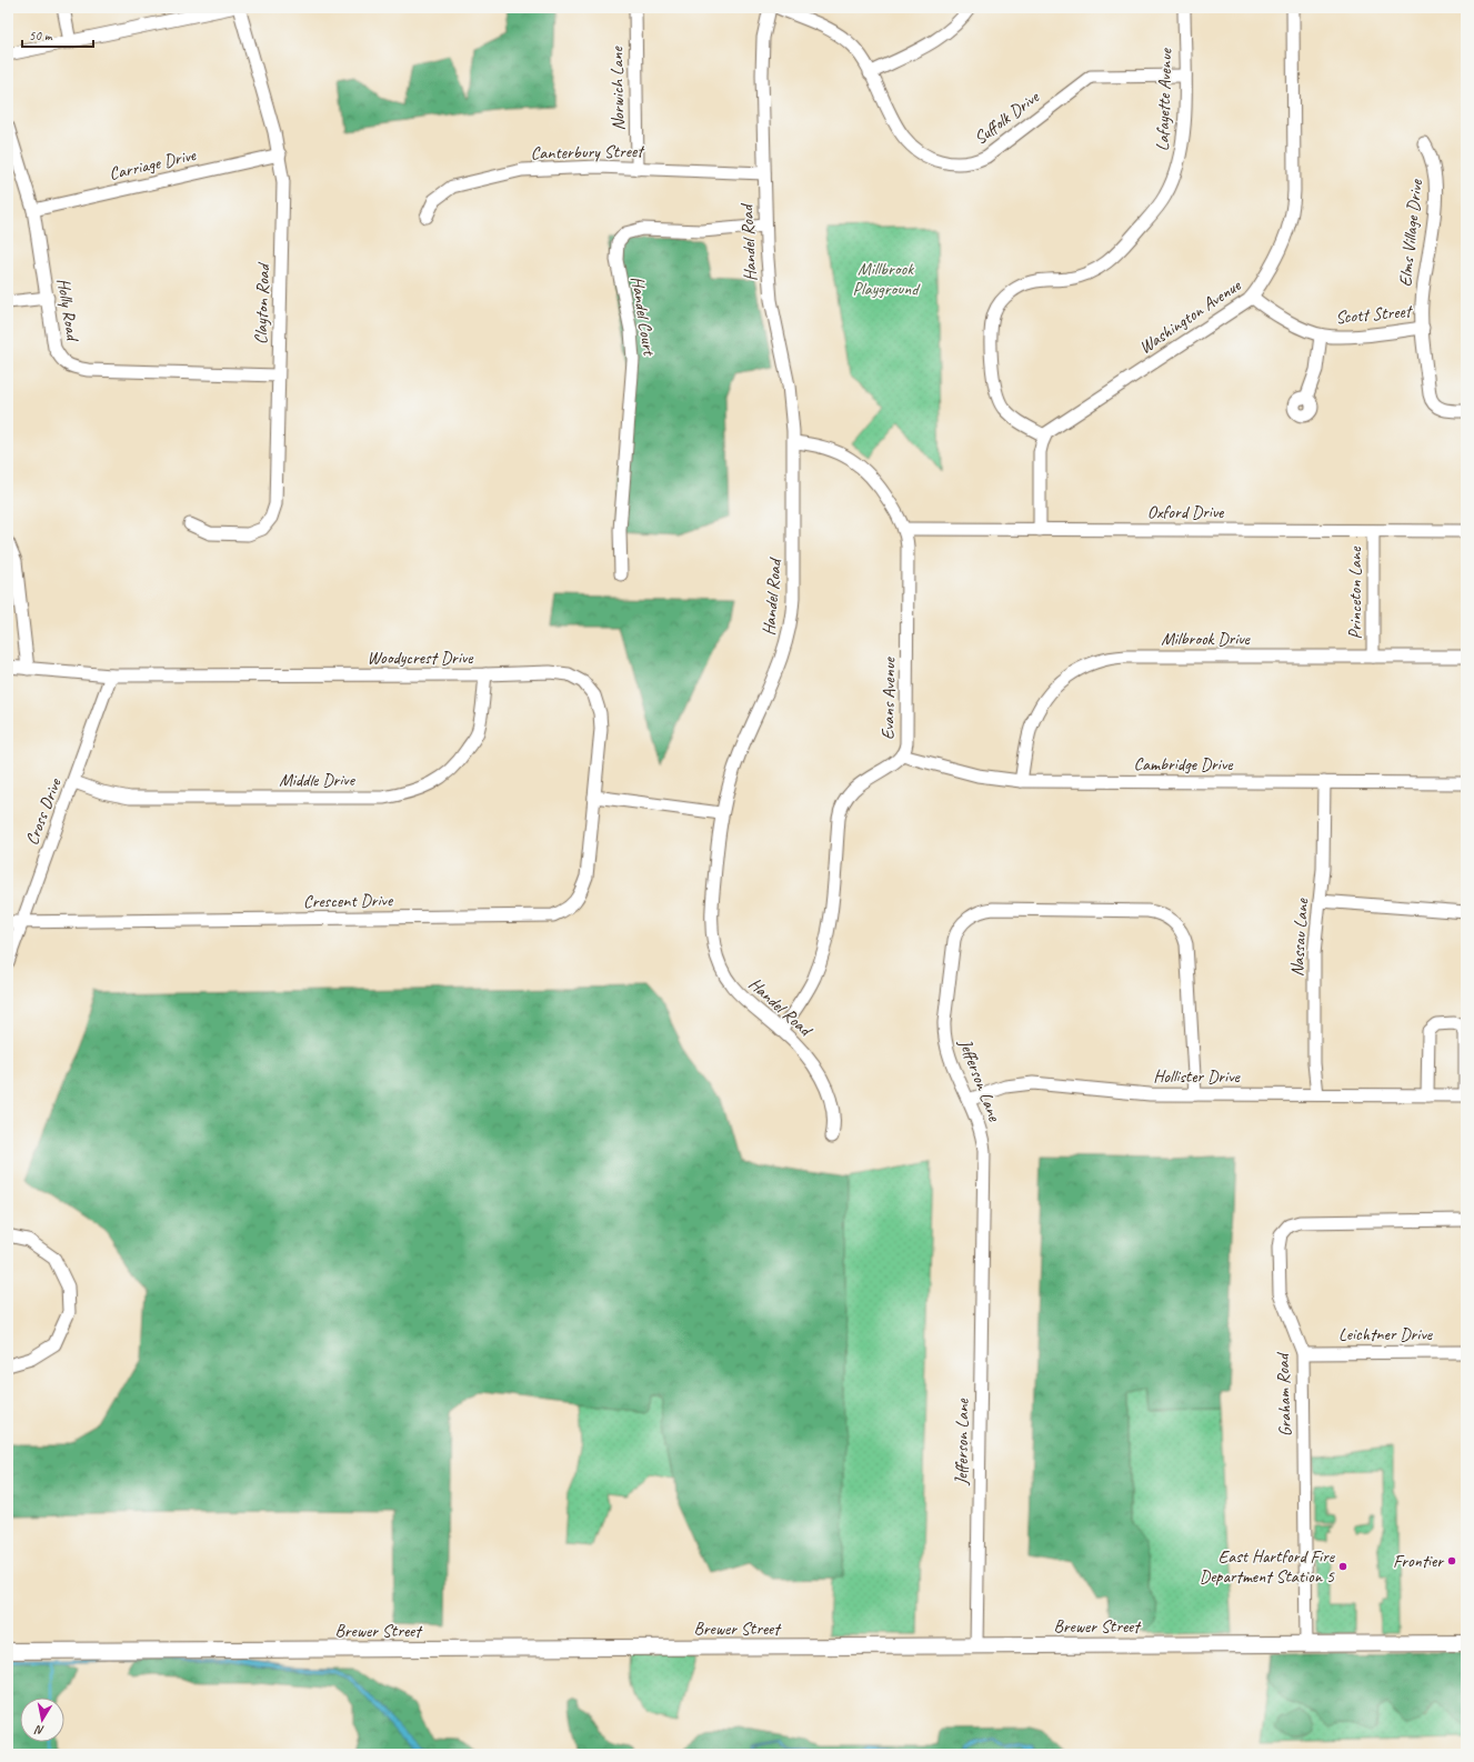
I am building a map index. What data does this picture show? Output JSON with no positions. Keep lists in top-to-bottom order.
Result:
{
  "streets": {
    "main road": ["Brewer Street"],
    "street": [
      "Norwich Lane",
      "Lafayette Avenue",
      "Suffolk Drive",
      "Canterbury Street",
      "Carriage Drive",
      "Elms Village Drive",
      "Handel Road",
      "Clayton Road",
      "Holly Road",
      "Scott Street",
      "Handel Court",
      "Washington Avenue",
      "Oxford Drive",
      "Princeton Lane",
      "Milbrook Drive",
      "Woodycrest Drive",
      "Evans Avenue",
      "Cambridge Drive",
      "Middle Drive",
      "Cross Drive",
      "Crescent Drive",
      "Nassau Lane",
      "Hollister Drive",
      "Jefferson Lane",
      "Leichtner Drive",
      "Graham Road"
    ]
  },
  "crossings": [
    ["Norwich Lane", "Canterbury Street"],
    ["Lafayette Avenue", "Suffolk Drive"],
    ["Lafayette Avenue", "Washington Avenue"],
    ["Canterbury Street", "Handel Road"],
    ["Carriage Drive", "Clayton Road"],
    ["Carriage Drive", "Holly Road"],
    ["Elms Village Drive", "Scott Street"],
    ["Handel Road", "Handel Court"],
    ["Handel Road", "Evans Avenue"],
    ["Clayton Road", "Holly Road"],
    ["Scott Street", "Washington Avenue"],
    ["Oxford Drive", "Princeton Lane"],
    ["Oxford Drive", "Evans Avenue"],
    ["Princeton Lane", "Milbrook Drive"],
    ["Milbrook Drive", "Cambridge Drive"],
    ["Woodycrest Drive", "Middle Drive"],
    ["Woodycrest Drive", "Cross Drive"],
    ["Woodycrest Drive", "Crescent Drive"],
    ["Evans Avenue", "Cambridge Drive"],
    ["Cambridge Drive", "Nassau Lane"],
    ["Middle Drive", "Cross Drive"],
    ["Cross Drive", "Crescent Drive"],
    ["Nassau Lane", "Hollister Drive"],
    ["Hollister Drive", "Jefferson Lane"],
    ["Jefferson Lane", "Brewer Street"],
    ["Leichtner Drive", "Graham Road"],
    ["Graham Road", "Brewer Street"]
  ],
  "parks": ["Millbrook Playground"],
  "places": ["Frontier", "East Hartford Fire Department Station 5"],
  "scale_bar": "50 m",
  "north": "bottom"
}
